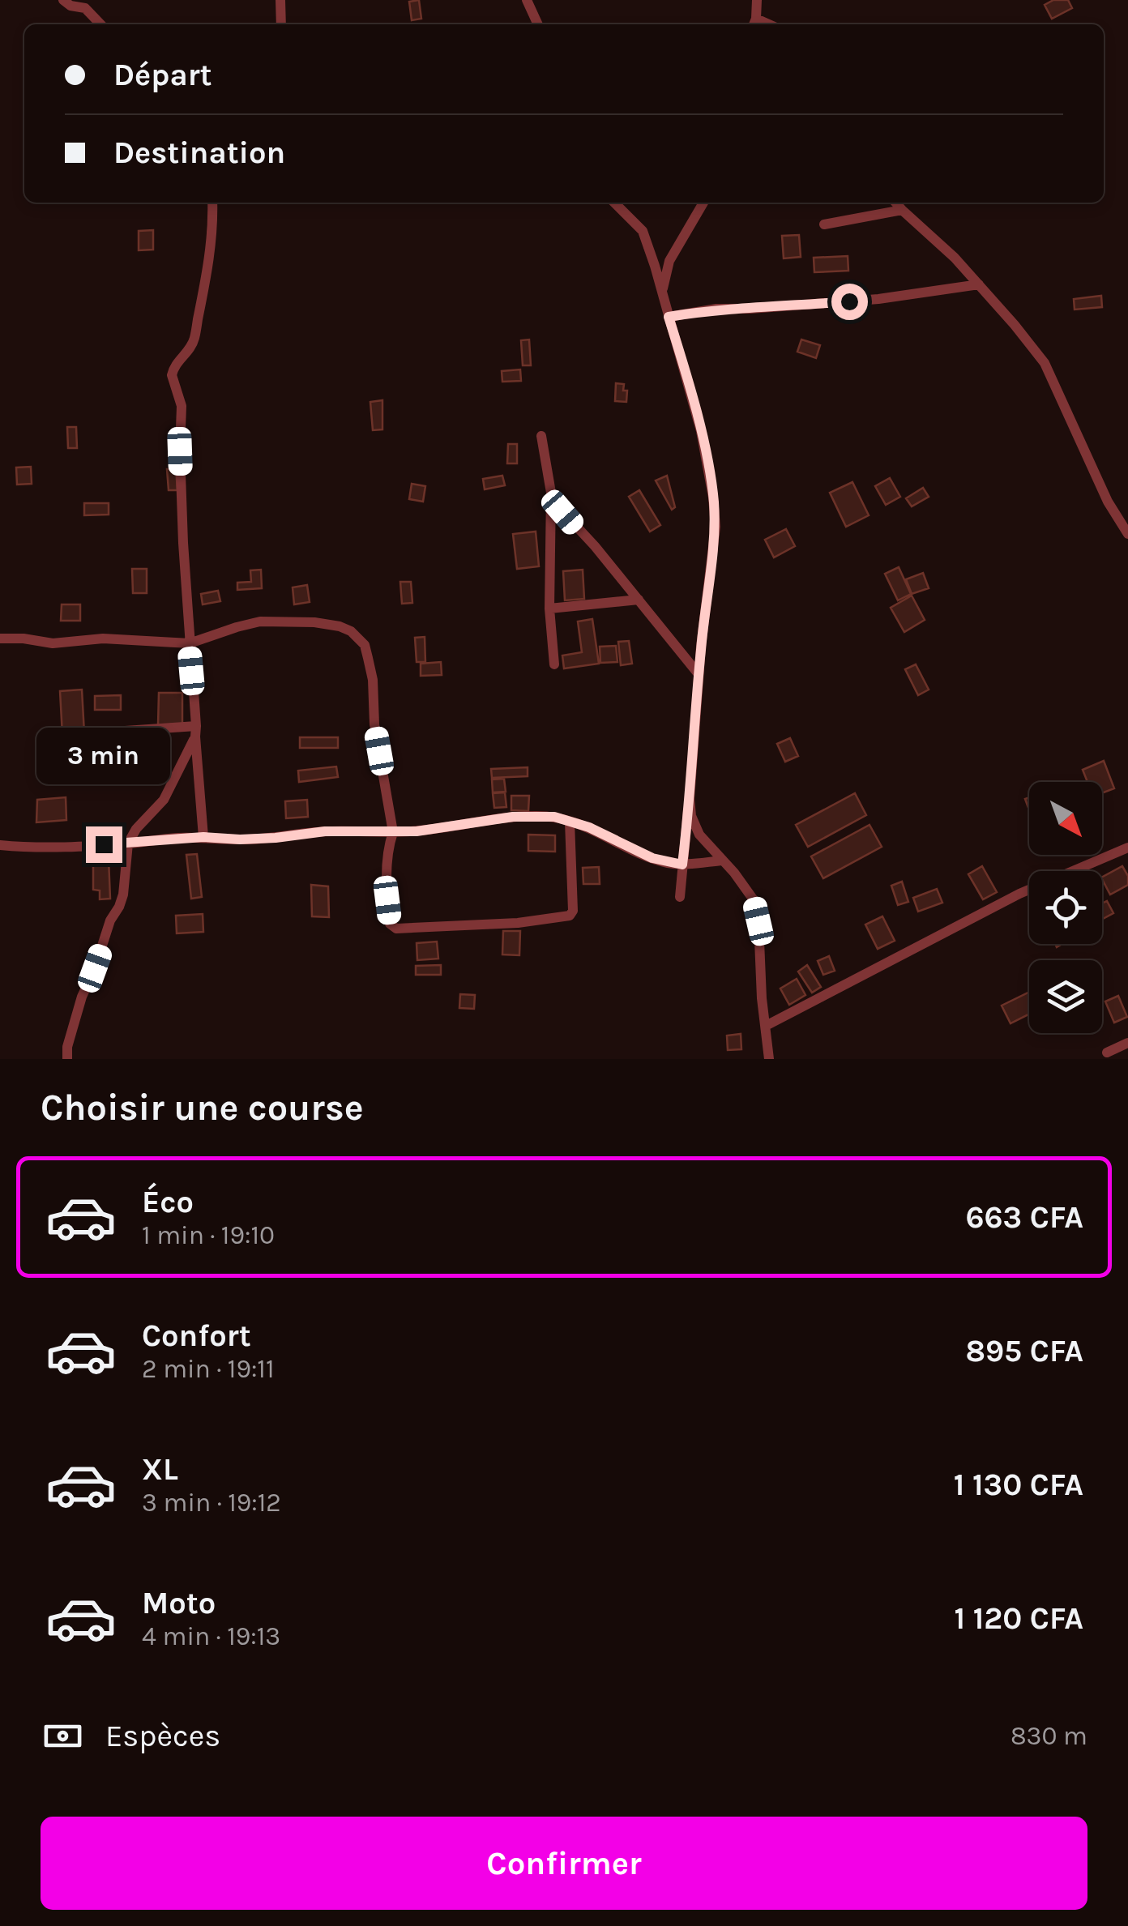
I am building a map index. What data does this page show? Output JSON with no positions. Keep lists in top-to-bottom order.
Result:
{
  "north": "bottom right",
  "page": {
    "banner": ["Départ", "Destination"],
    "bubble": "3 min",
    "heading": "Choisir une course",
    "list": [
      {
        "name": "Éco",
        "note": "1 min · 19:10",
        "value": "663 CFA"
      },
      {
        "name": "Confort",
        "note": "2 min · 19:11",
        "value": "895 CFA"
      },
      {
        "name": "XL",
        "note": "3 min · 19:12",
        "value": "1 130 CFA"
      },
      {
        "name": "Moto",
        "note": "4 min · 19:13",
        "value": "1 120 CFA"
      }
    ],
    "pay": ["Espèces", "830 m"],
    "buttons": "Confirmer"
  }
}
